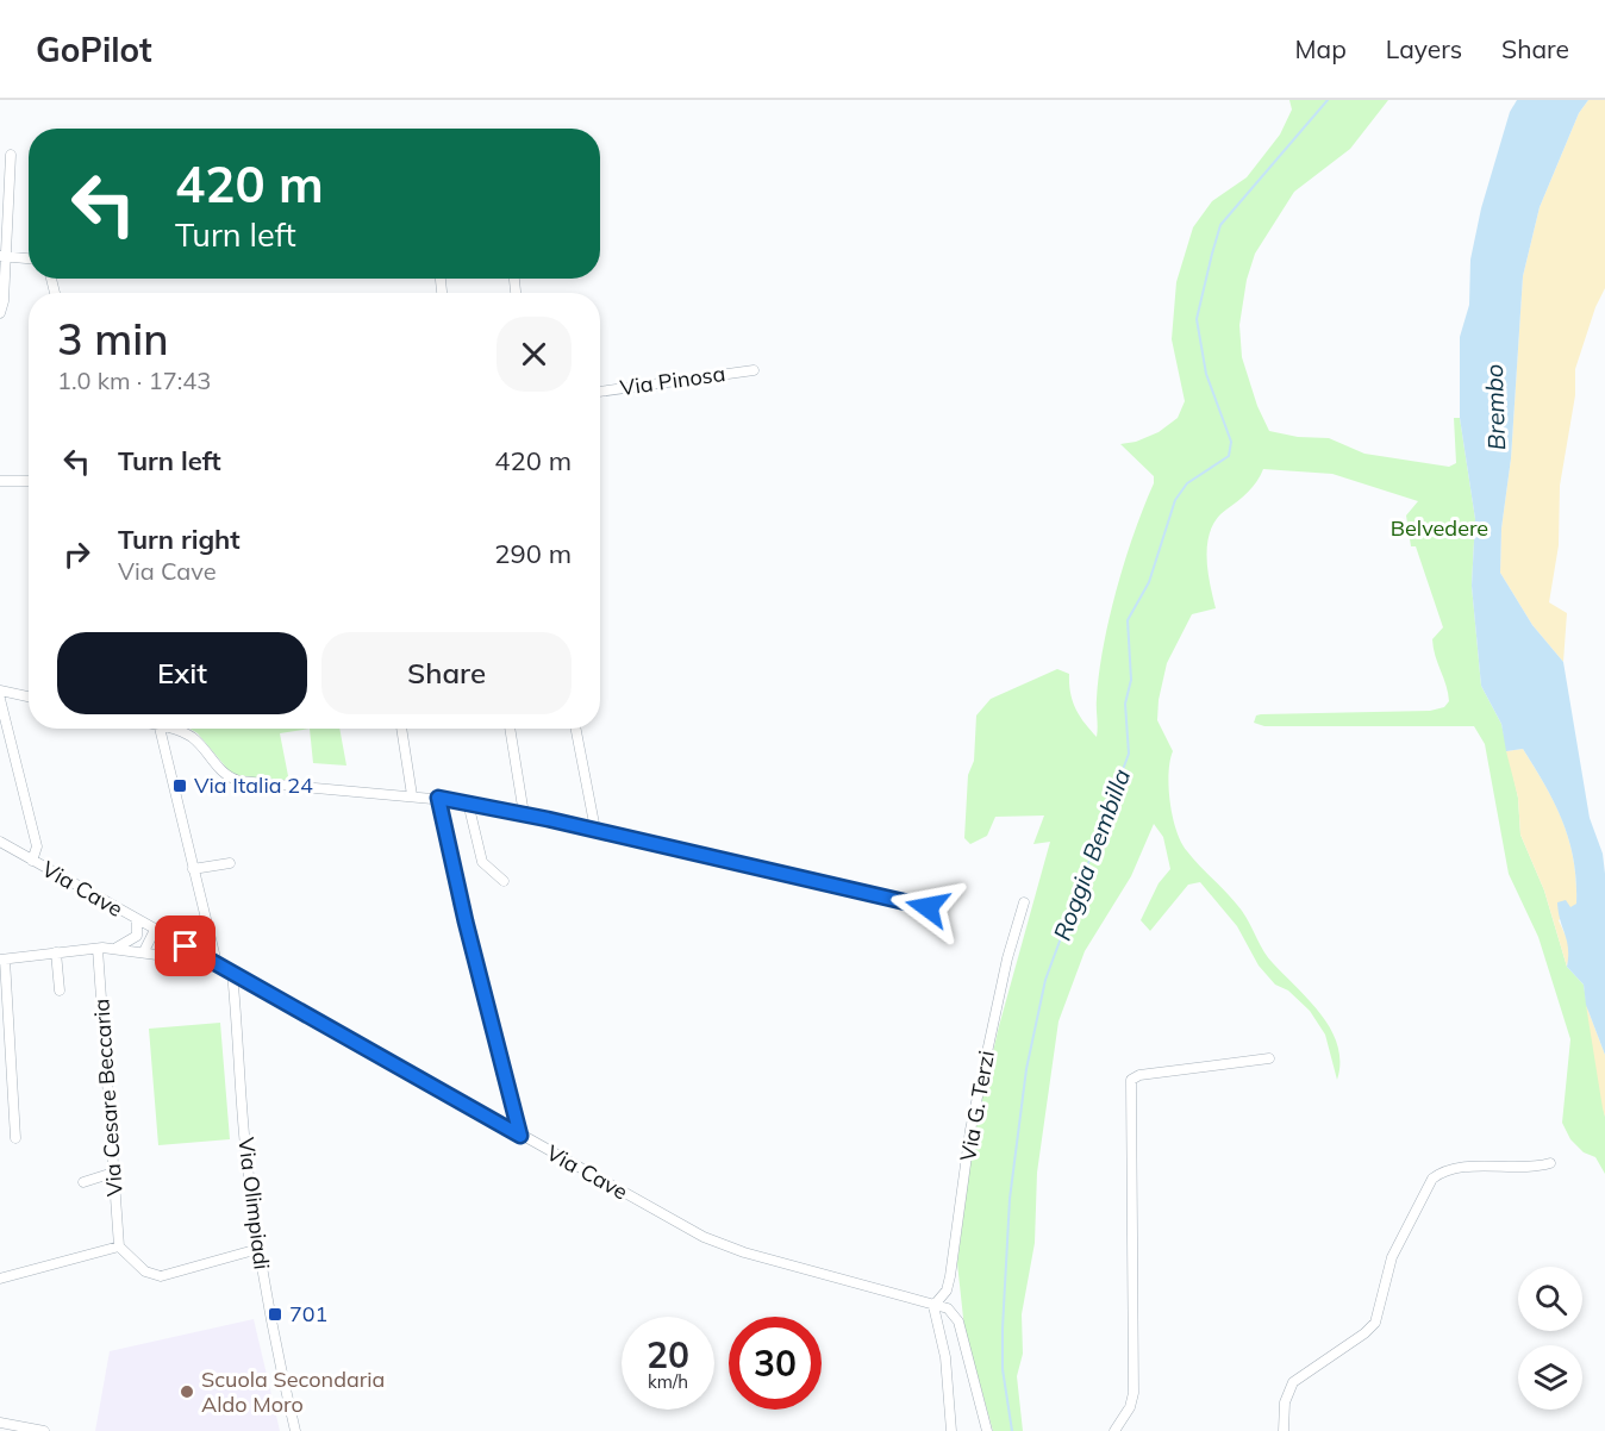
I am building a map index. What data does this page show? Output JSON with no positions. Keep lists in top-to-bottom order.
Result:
{
  "streets": {
    "street": [
      "Via Pinosa",
      "Via Cave",
      "Via Cesare Beccaria",
      "Via G. Terzi",
      "Via Olimpiadi"
    ]
  },
  "crossings": [
    ["Via Cave", "Via G. Terzi"],
    ["Via Cave", "Via Olimpiadi"]
  ],
  "water": ["Brembo", "Roggia Bembilla"],
  "parks": ["Belvedere"],
  "places": {
    "transit": ["Via Italia 24", "701"],
    "other": ["Scuola Secondaria Aldo Moro"]
  },
  "page": {
    "header": "GoPilot",
    "nav": ["Map", "Layers", "Share"],
    "turn": ["420 m", "Turn left"],
    "heading": ["3 min", "1.0 km · 17:43"],
    "list": [
      {
        "name": "Turn left",
        "value": "420 m"
      },
      {
        "name": "Turn right",
        "note": "Via Cave",
        "value": "290 m"
      }
    ],
    "buttons": ["Exit", "Share"],
    "speed": "20 km/h",
    "limit": "30"
  }
}
